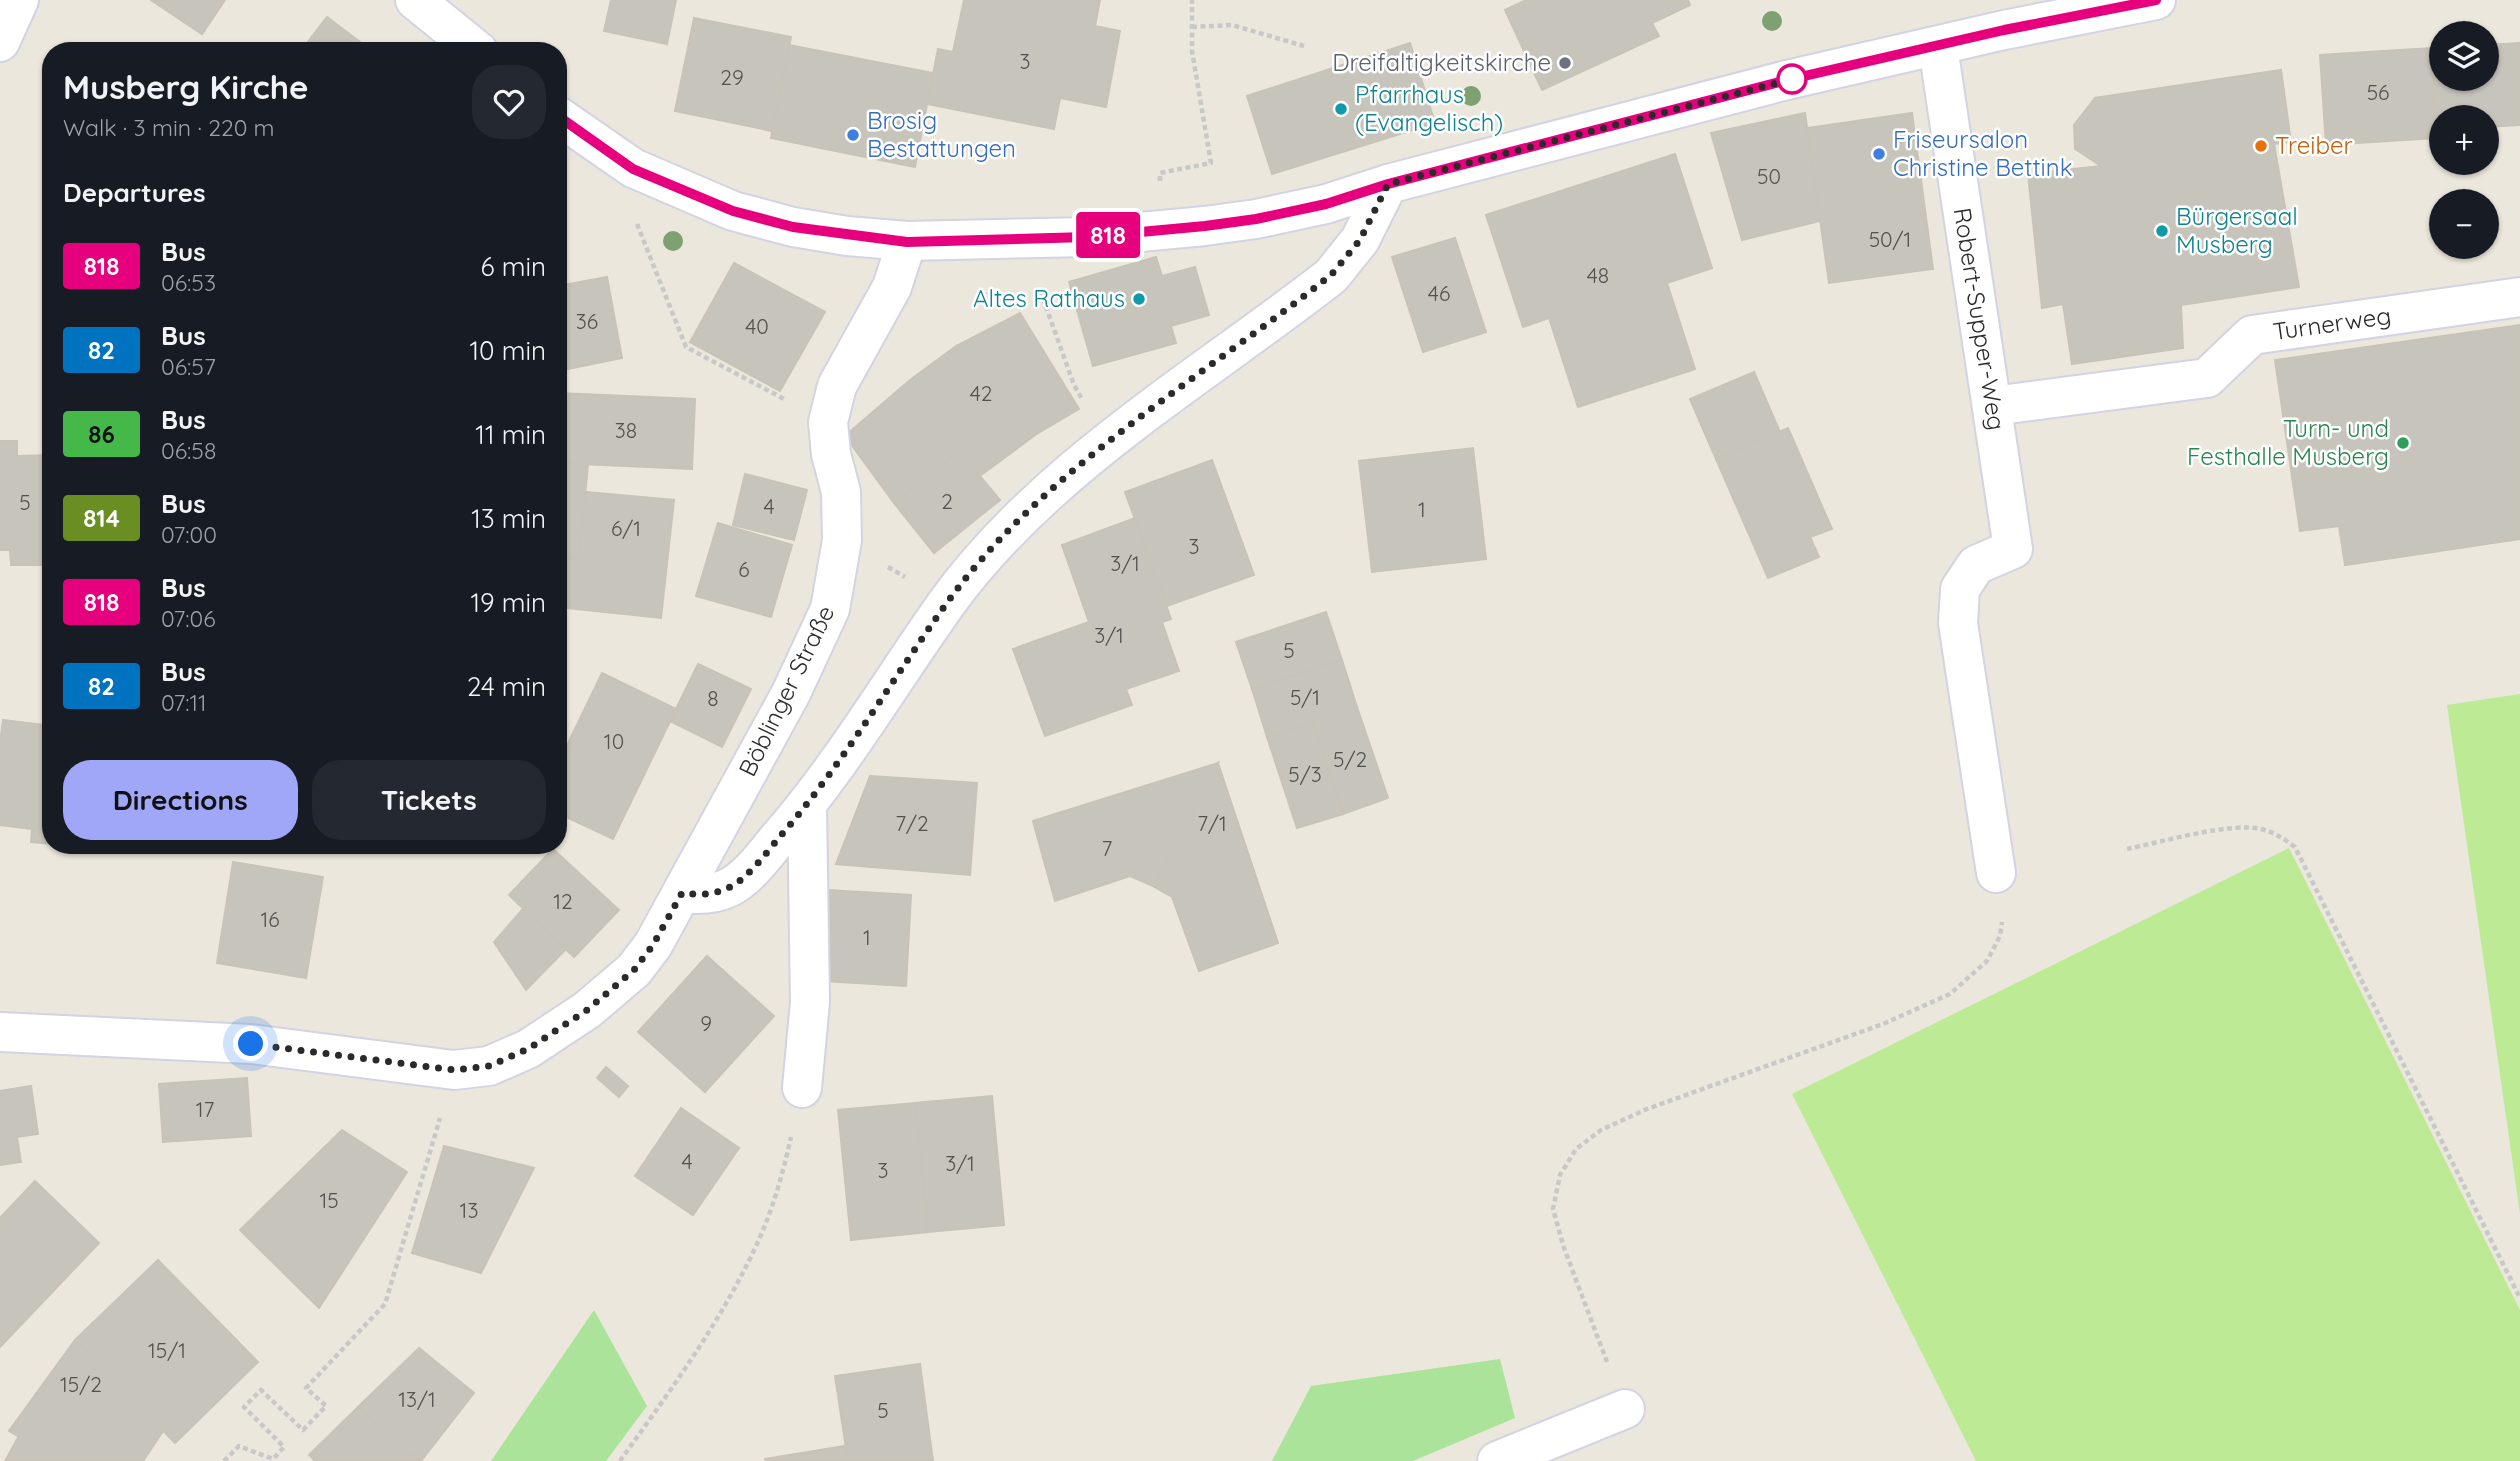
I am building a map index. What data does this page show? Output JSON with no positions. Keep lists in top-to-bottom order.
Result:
{
  "streets": {
    "street": ["Robert-Supper-Weg", "Turnerweg", "Böblinger Straße"]
  },
  "crossings": [
    ["Robert-Supper-Weg", "Turnerweg"]
  ],
  "places": [
    "Dreifaltigkeitskirche",
    "Pfarrhaus (Evangelisch)",
    "Brosig Bestattungen",
    "Treiber",
    "Friseursalon Christine Bettink",
    "Bürgersaal Musberg",
    "Altes Rathaus",
    "Turn- und Festhalle Musberg"
  ],
  "lines": ["bus line 818"],
  "house_numbers": [
    "3",
    "29",
    "56",
    "50",
    "50/1",
    "48",
    "46",
    "36",
    "40",
    "42",
    "38",
    "2",
    "5",
    "4",
    "1",
    "6/1",
    "3",
    "3/1",
    "6",
    "3/1",
    "5",
    "5/1",
    "8",
    "10",
    "5/2",
    "5/3",
    "7/2",
    "7/1",
    "7",
    "12",
    "16",
    "1",
    "9",
    "17",
    "4",
    "3/1",
    "3",
    "15",
    "13",
    "15/1",
    "15/2",
    "13/1",
    "5"
  ],
  "page": {
    "on_map": "818",
    "map_buttons": ["+", "−"],
    "heading": [
      ["Musberg Kirche", "Walk · 3 min · 220 m"],
      "Departures"
    ],
    "list": [
      {
        "mark": "818",
        "name": "Bus",
        "note": "06:53",
        "value": "6 min"
      },
      {
        "mark": "82",
        "name": "Bus",
        "note": "06:57",
        "value": "10 min"
      },
      {
        "mark": "86",
        "name": "Bus",
        "note": "06:58",
        "value": "11 min"
      },
      {
        "mark": "814",
        "name": "Bus",
        "note": "07:00",
        "value": "13 min"
      },
      {
        "mark": "818",
        "name": "Bus",
        "note": "07:06",
        "value": "19 min"
      },
      {
        "mark": "82",
        "name": "Bus",
        "note": "07:11",
        "value": "24 min"
      }
    ],
    "buttons": ["Directions", "Tickets"]
  }
}
